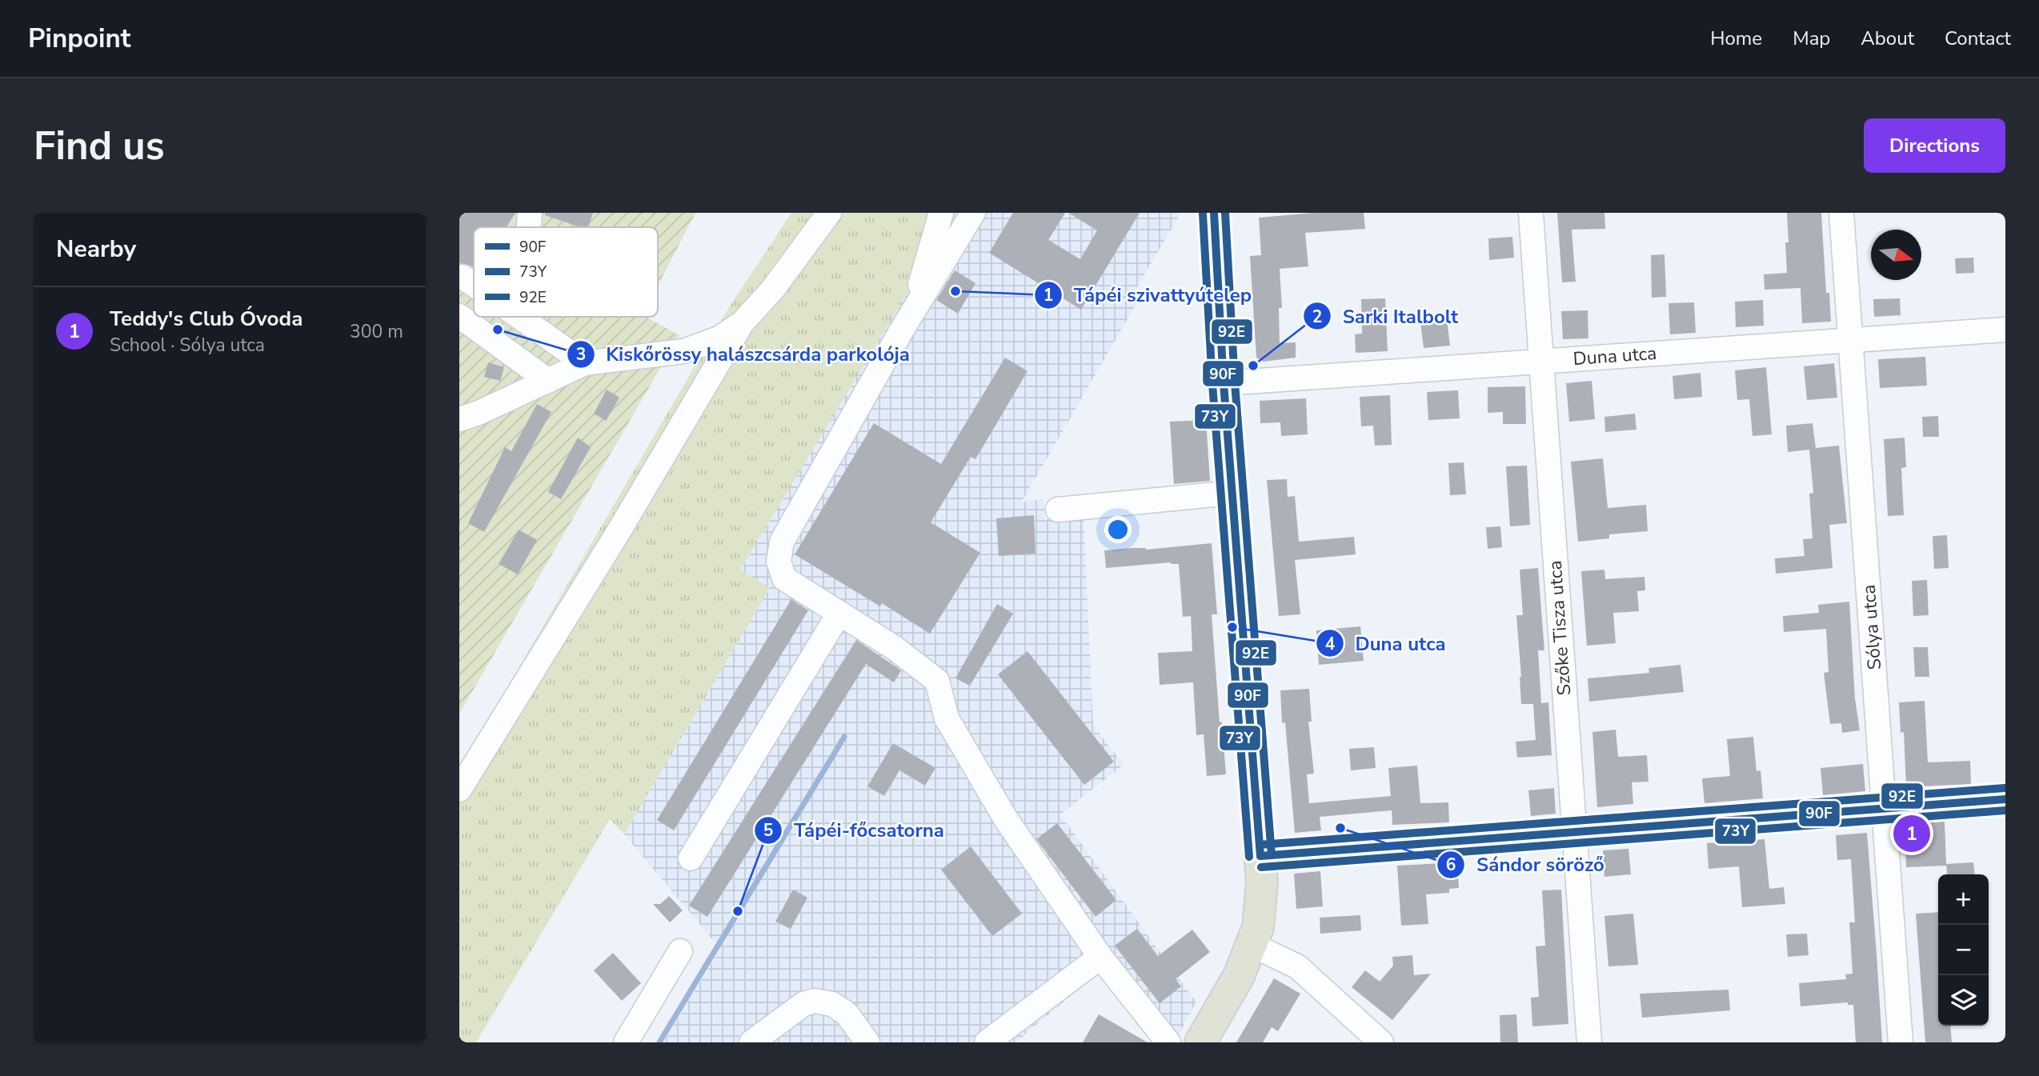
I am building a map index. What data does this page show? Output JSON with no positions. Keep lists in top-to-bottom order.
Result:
{
  "streets": {
    "street": ["Duna utca", "Sólya utca", "Szőke Tisza utca"]
  },
  "crossings": [
    ["Duna utca", "Sólya utca"],
    ["Duna utca", "Szőke Tisza utca"]
  ],
  "places": [
    "Tápéi szivattyútelep",
    "Kiskőrössy halászcsárda parkolója",
    "Sarki Italbolt",
    "Duna utca",
    "Sándor söröző",
    "Tápéi-főcsatorna"
  ],
  "lines": ["transit line 90F", "transit line 92E", "transit line 73Y"],
  "legend": ["90F", "73Y", "92E"],
  "north": "right",
  "page": {
    "header": "Pinpoint",
    "nav": [
      "Home",
      "Map",
      "About",
      "Contact"
    ],
    "buttons": "Directions",
    "title": "Find us",
    "heading": "Nearby",
    "list": [
      {
        "mark": "1",
        "name": "Teddy's Club Óvoda",
        "note": "School · Sólya utca",
        "value": "300 m"
      }
    ],
    "pins": "1",
    "map_buttons": ["+", "−"]
  }
}
